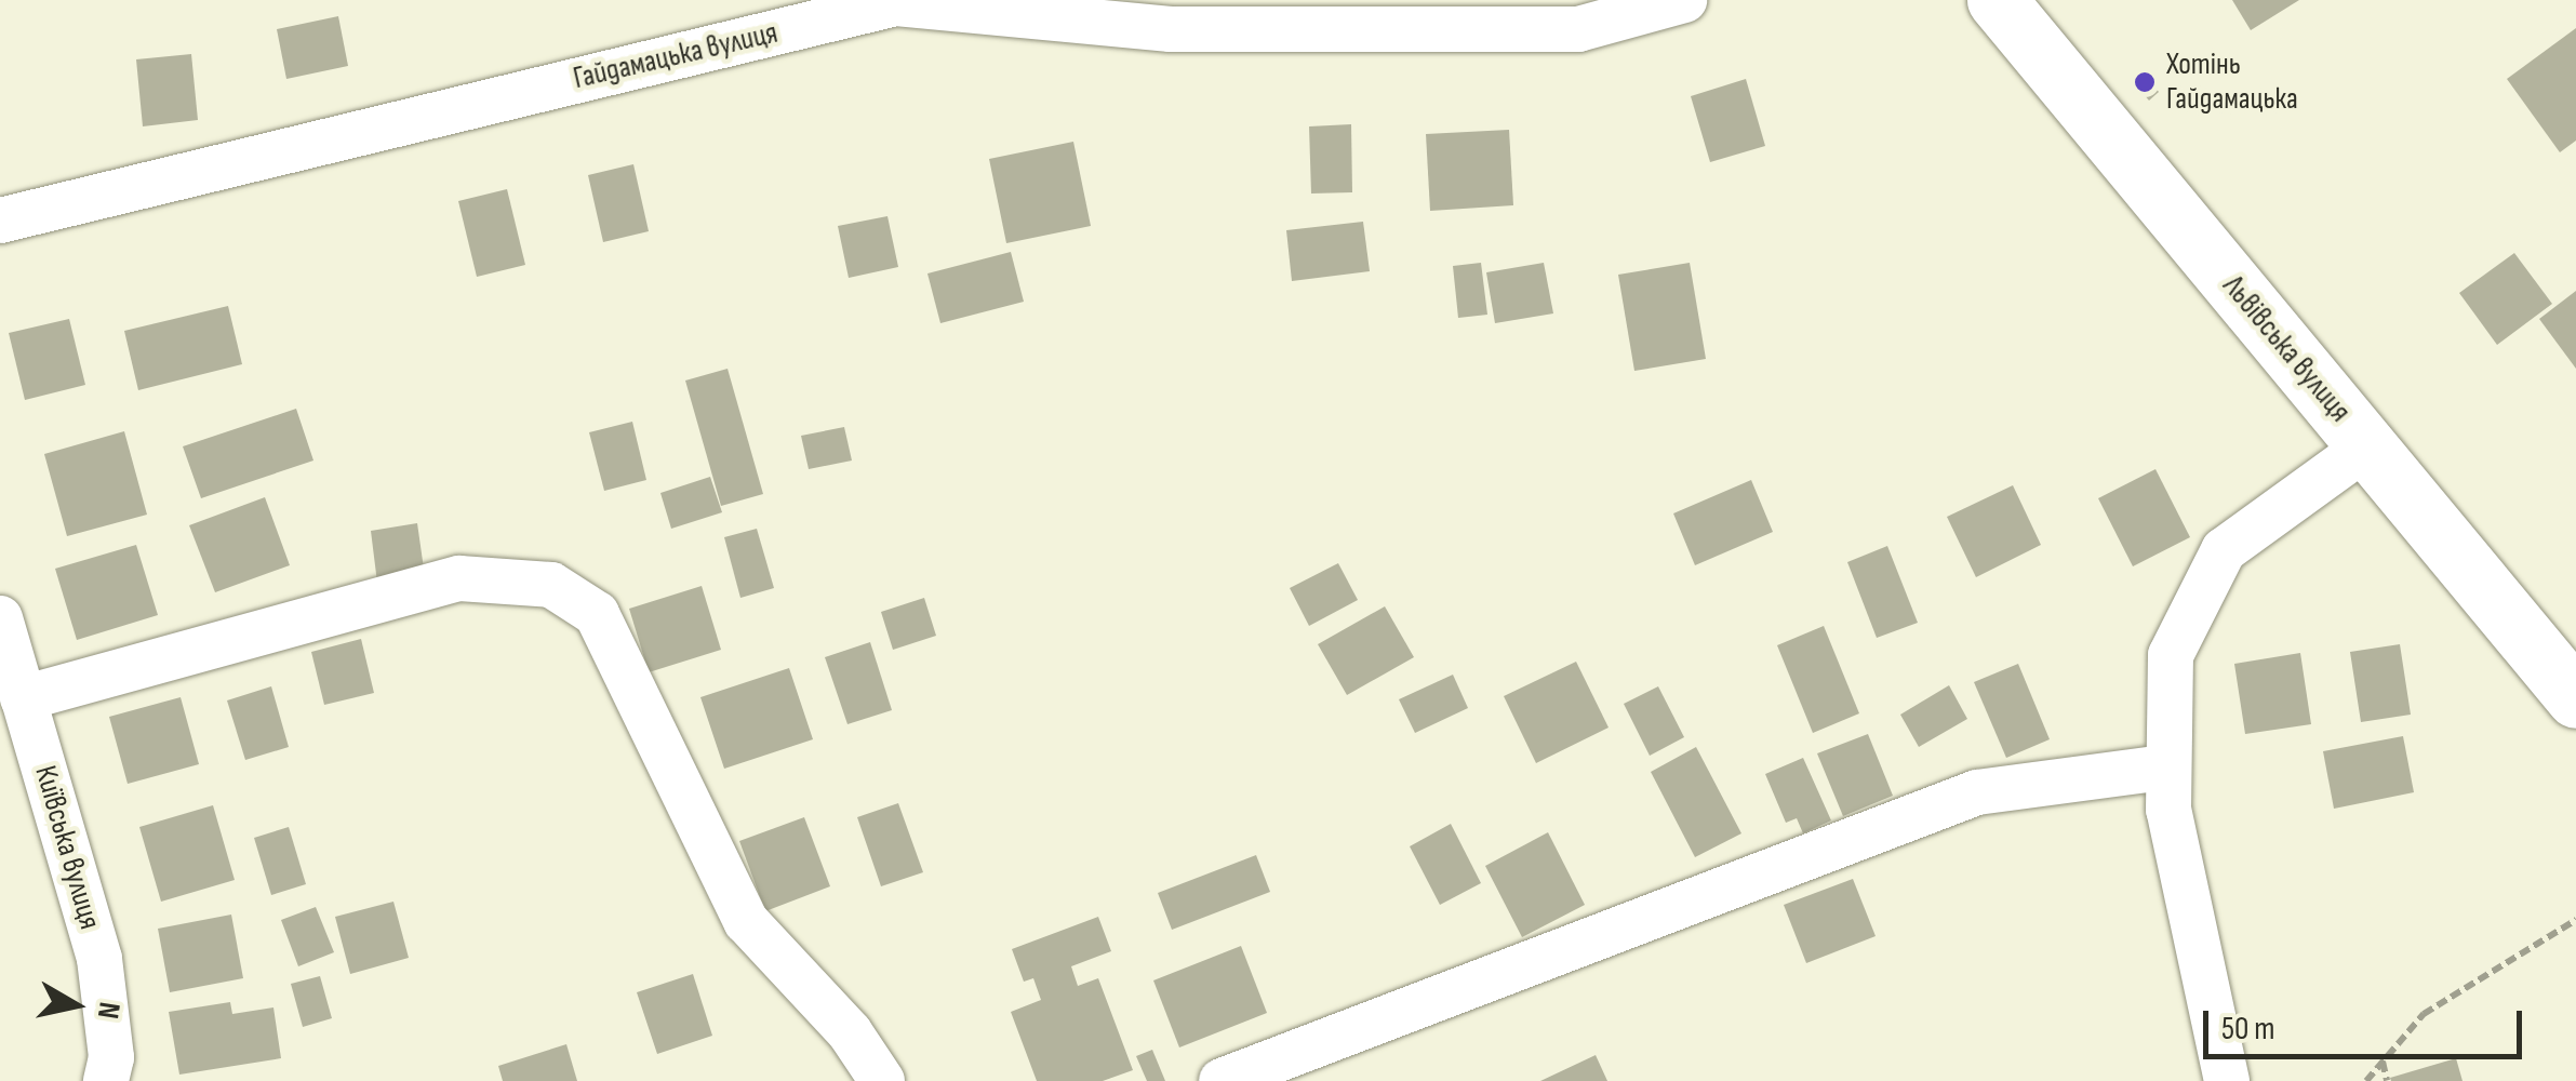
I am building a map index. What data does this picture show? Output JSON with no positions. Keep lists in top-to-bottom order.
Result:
{
  "streets": {
    "main road": ["Львівська вулиця"],
    "street": ["Гайдамацька вулиця", "Київська вулиця"]
  },
  "places": ["Хотінь Гайдамацька"],
  "scale_bar": "50 m",
  "north": "right"
}
